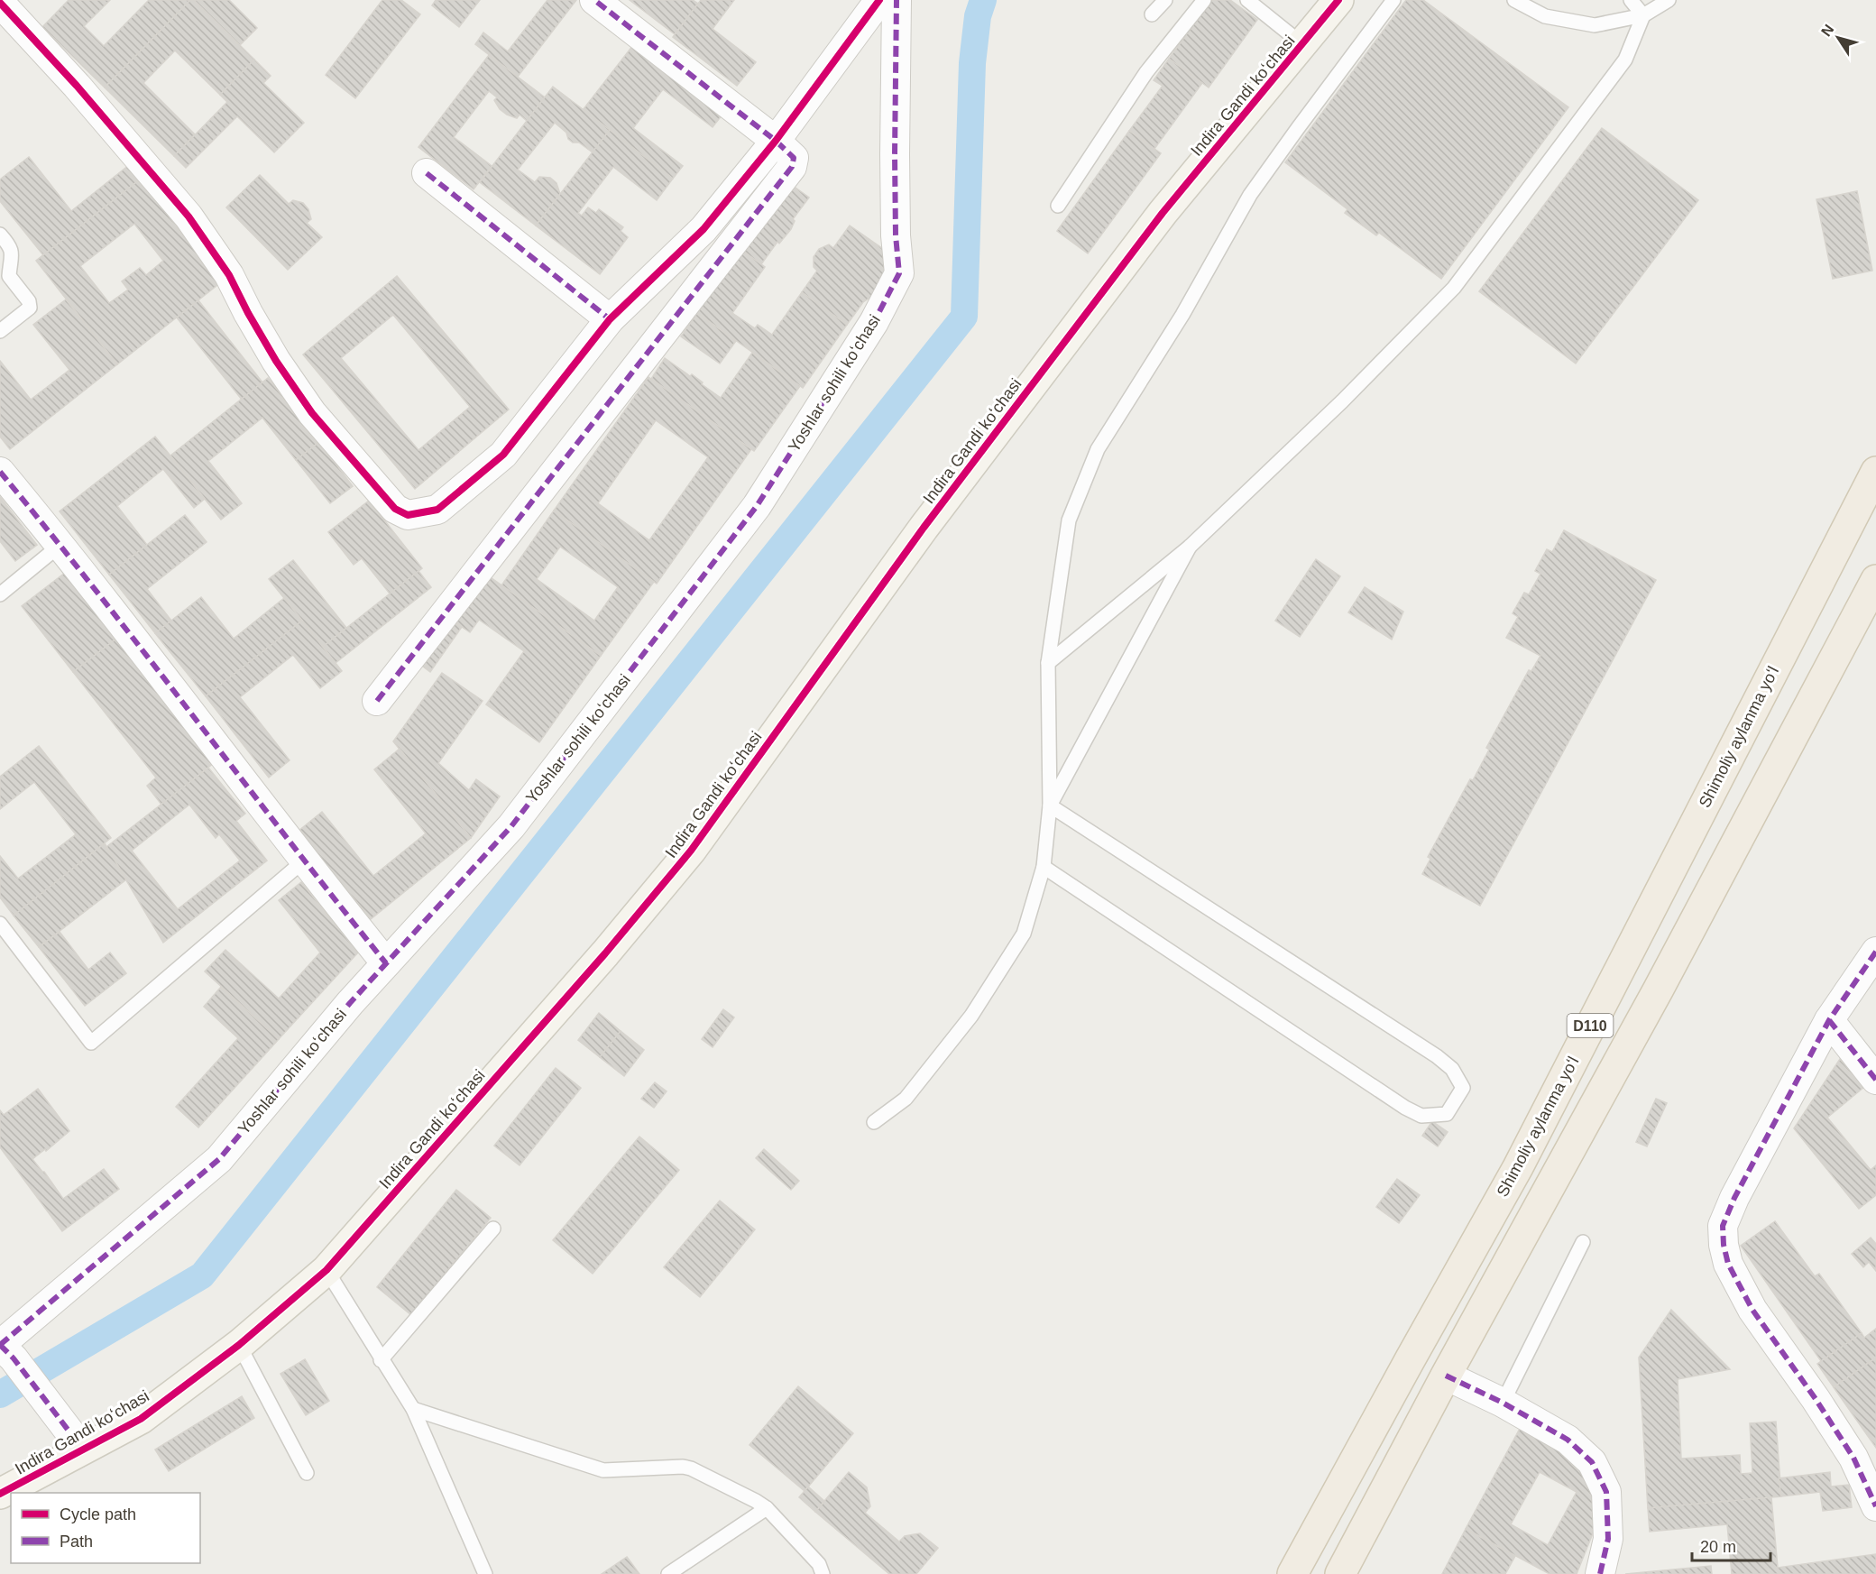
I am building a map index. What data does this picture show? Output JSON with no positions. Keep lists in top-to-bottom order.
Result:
{
  "streets": {
    "main road": ["Shimoliy aylanma yoʻl", "D110"],
    "street": ["Indira Gandi koʻchasi", "Yoshlar sohili koʻchasi"]
  },
  "legend": ["Cycle path", "Path"],
  "scale_bar": "20 m",
  "north": "top left"
}
